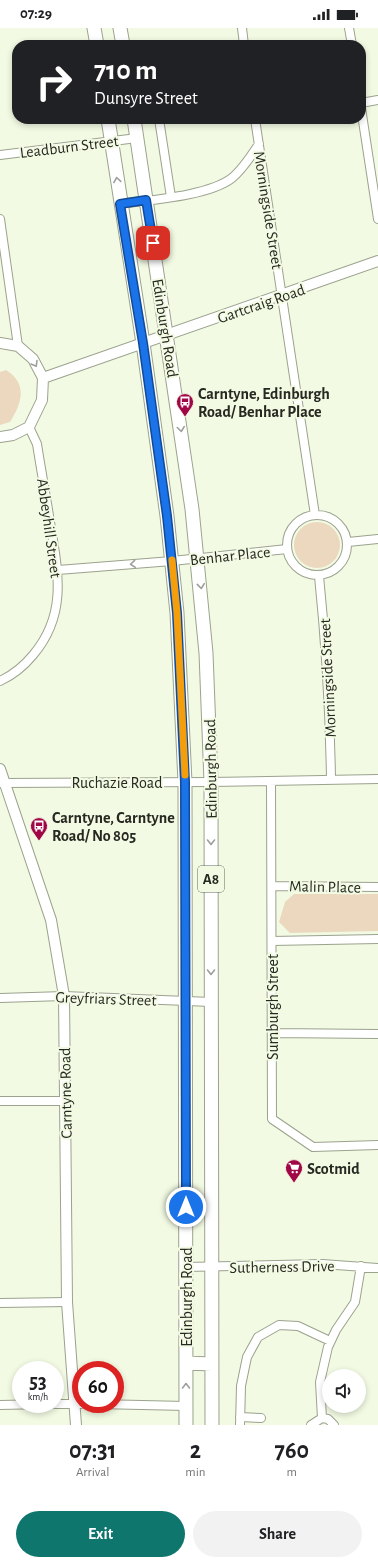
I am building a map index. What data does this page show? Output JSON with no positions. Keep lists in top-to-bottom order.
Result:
{
  "streets": {
    "main road": ["Edinburgh Road", "A8"],
    "street": [
      "Leadburn Street",
      "Morningside Street",
      "Gartcraig Road",
      "Abbeyhill Street",
      "Benhar Place",
      "Ruchazie Road",
      "Malin Place",
      "Greyfriars Street",
      "Sumburgh Street",
      "Carntyne Road",
      "Sutherness Drive"
    ]
  },
  "crossings": [
    ["Leadburn Street", "Edinburgh Road"],
    ["Morningside Street", "Gartcraig Road"],
    ["Morningside Street", "Benhar Place"],
    ["Morningside Street", "Ruchazie Road"],
    ["Gartcraig Road", "Edinburgh Road"],
    ["Edinburgh Road", "Benhar Place"],
    ["Edinburgh Road", "Ruchazie Road"],
    ["Edinburgh Road", "Greyfriars Street"],
    ["Edinburgh Road", "Sutherness Drive"],
    ["Abbeyhill Street", "Benhar Place"],
    ["Ruchazie Road", "Sumburgh Street"],
    ["Ruchazie Road", "Carntyne Road"],
    ["Malin Place", "Sumburgh Street"],
    ["Greyfriars Street", "Carntyne Road"]
  ],
  "one_way": ["Benhar Place"],
  "places": {
    "bus stop": ["Carntyne, Edinburgh Road/ Benhar Place", "Carntyne, Carntyne Road/ No 805"],
    "supermarket": ["Scotmid"]
  },
  "page": {
    "status": "07:29",
    "turn": ["710 m", "Dunsyre Street"],
    "speed": "53 km/h",
    "limit": "60",
    "eta": [
      "07:31",
      "Arrival",
      "2",
      "min",
      "760",
      "m"
    ],
    "buttons": ["Exit", "Share"]
  }
}
